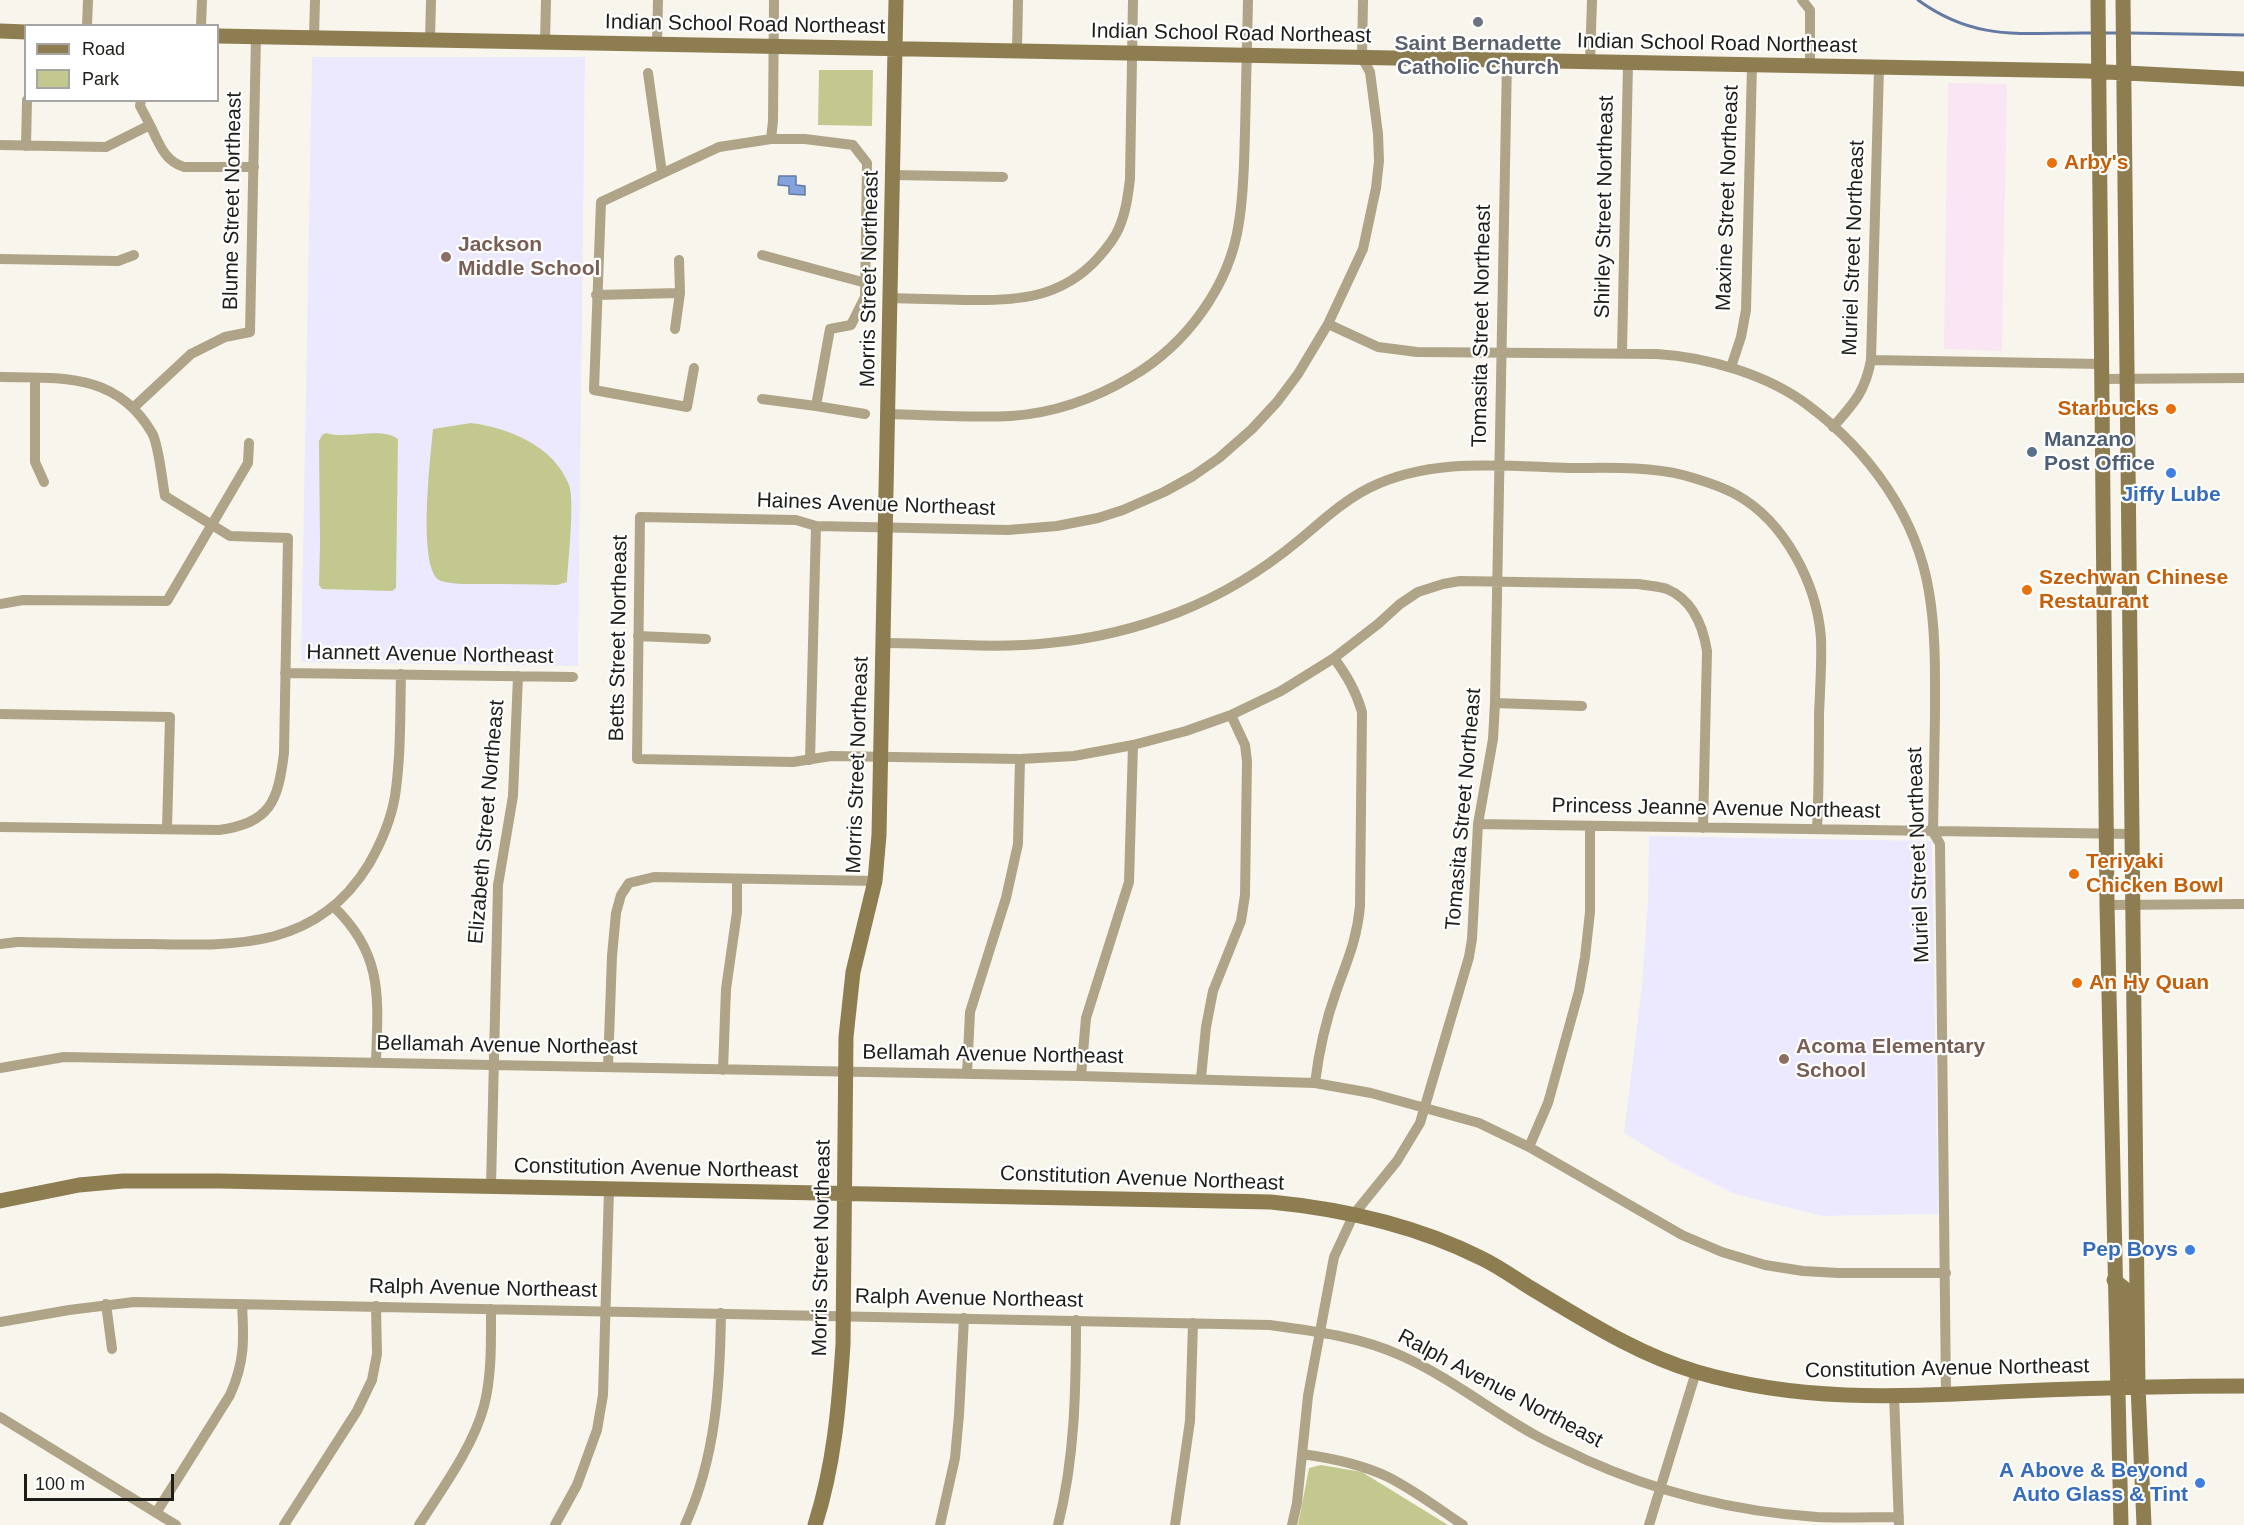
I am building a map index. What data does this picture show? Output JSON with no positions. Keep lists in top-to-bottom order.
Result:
{
  "streets": {
    "street": [
      "Indian School Road Northeast",
      "Maxine Street Northeast",
      "Blume Street Northeast",
      "Shirley Street Northeast",
      "Muriel Street Northeast",
      "Morris Street Northeast",
      "Tomasita Street Northeast",
      "Haines Avenue Northeast",
      "Betts Street Northeast",
      "Hannett Avenue Northeast",
      "Princess Jeanne Avenue Northeast",
      "Elizabeth Street Northeast",
      "Bellamah Avenue Northeast",
      "Constitution Avenue Northeast",
      "Ralph Avenue Northeast"
    ]
  },
  "crossings": [
    ["Indian School Road Northeast", "Maxine Street Northeast"],
    ["Indian School Road Northeast", "Blume Street Northeast"],
    ["Indian School Road Northeast", "Shirley Street Northeast"],
    ["Indian School Road Northeast", "Muriel Street Northeast"],
    ["Indian School Road Northeast", "Morris Street Northeast"],
    ["Indian School Road Northeast", "Tomasita Street Northeast"],
    ["Indian School Road Northeast", "Haines Avenue Northeast"],
    ["Muriel Street Northeast", "Princess Jeanne Avenue Northeast"],
    ["Muriel Street Northeast", "Bellamah Avenue Northeast"],
    ["Muriel Street Northeast", "Constitution Avenue Northeast"],
    ["Morris Street Northeast", "Haines Avenue Northeast"],
    ["Morris Street Northeast", "Bellamah Avenue Northeast"],
    ["Morris Street Northeast", "Constitution Avenue Northeast"],
    ["Morris Street Northeast", "Ralph Avenue Northeast"],
    ["Tomasita Street Northeast", "Princess Jeanne Avenue Northeast"],
    ["Tomasita Street Northeast", "Bellamah Avenue Northeast"],
    ["Tomasita Street Northeast", "Constitution Avenue Northeast"],
    ["Tomasita Street Northeast", "Ralph Avenue Northeast"],
    ["Haines Avenue Northeast", "Betts Street Northeast"],
    ["Hannett Avenue Northeast", "Elizabeth Street Northeast"],
    ["Elizabeth Street Northeast", "Bellamah Avenue Northeast"],
    ["Elizabeth Street Northeast", "Constitution Avenue Northeast"]
  ],
  "places": [
    "Saint Bernadette Catholic Church",
    "Arby's",
    "Jackson Middle School",
    "Starbucks",
    "Manzano Post Office",
    "Jiffy Lube",
    "Szechwan Chinese Restaurant",
    "Teriyaki Chicken Bowl",
    "An Hy Quan",
    "Acoma Elementary School",
    "Pep Boys",
    "A Above & Beyond Auto Glass & Tint"
  ],
  "legend": ["Road", "Park"],
  "scale_bar": "100 m"
}
